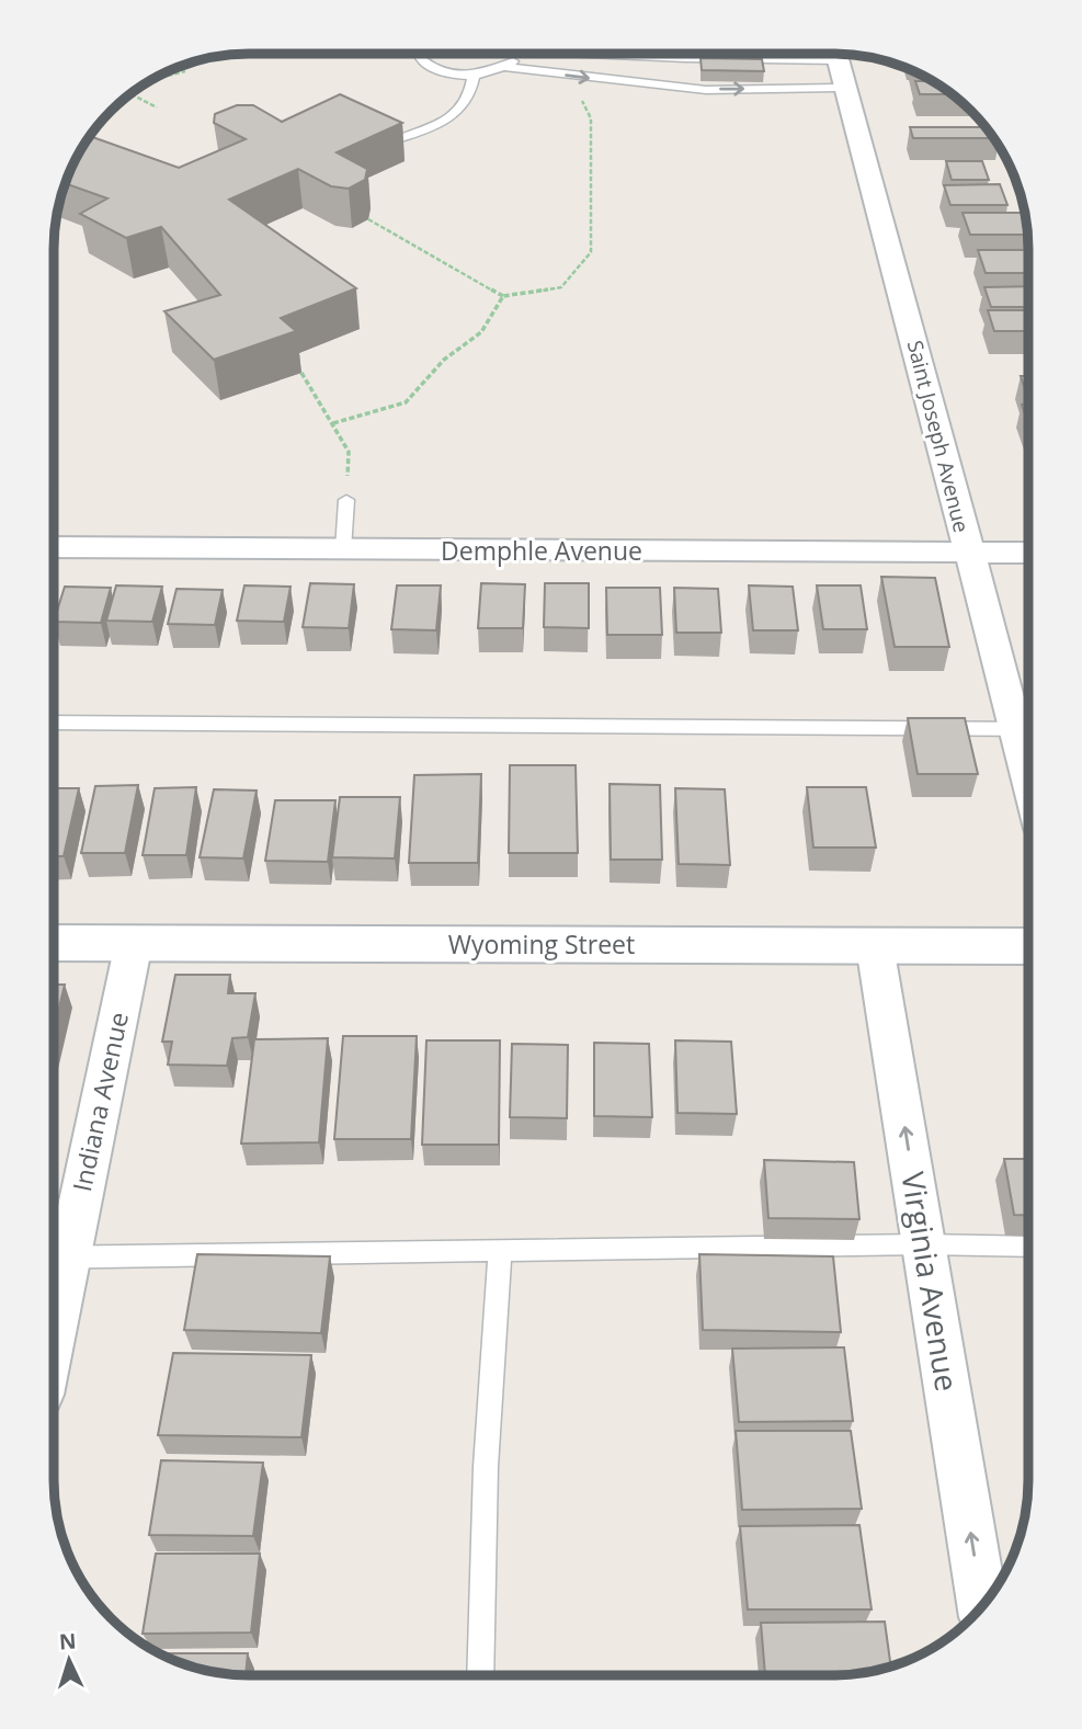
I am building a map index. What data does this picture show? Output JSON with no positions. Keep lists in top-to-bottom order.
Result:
{
  "streets": {
    "street": [
      "Saint Joseph Avenue",
      "Demphle Avenue",
      "Wyoming Street",
      "Indiana Avenue",
      "Virginia Avenue"
    ]
  },
  "crossings": [
    ["Saint Joseph Avenue", "Demphle Avenue"],
    ["Wyoming Street", "Indiana Avenue"],
    ["Wyoming Street", "Virginia Avenue"]
  ],
  "one_way": ["Virginia Avenue"],
  "north": "top"
}
